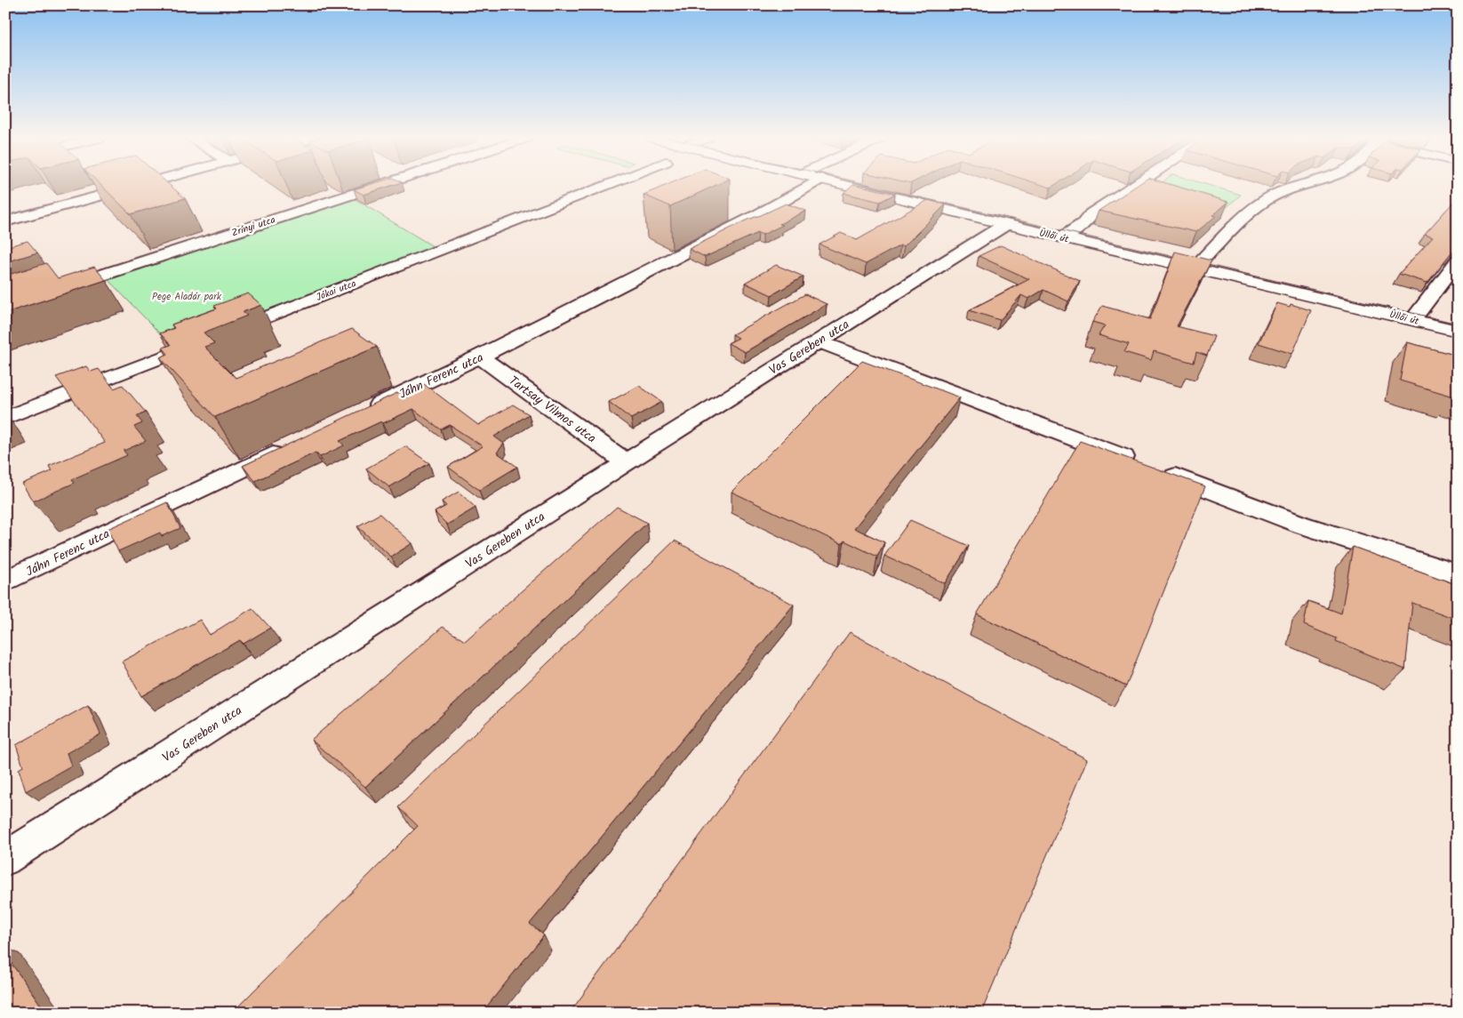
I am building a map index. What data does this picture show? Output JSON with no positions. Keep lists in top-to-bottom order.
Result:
{
  "streets": {
    "main road": ["Üllői út"],
    "street": [
      "Zrínyi utca",
      "Jókai utca",
      "Vas Gereben utca",
      "Jáhn Ferenc utca",
      "Tartsay Vilmos utca"
    ]
  },
  "crossings": [
    ["Üllői út", "Vas Gereben utca"],
    ["Vas Gereben utca", "Tartsay Vilmos utca"],
    ["Jáhn Ferenc utca", "Tartsay Vilmos utca"]
  ],
  "parks": ["Pege Aladár park"]
}
